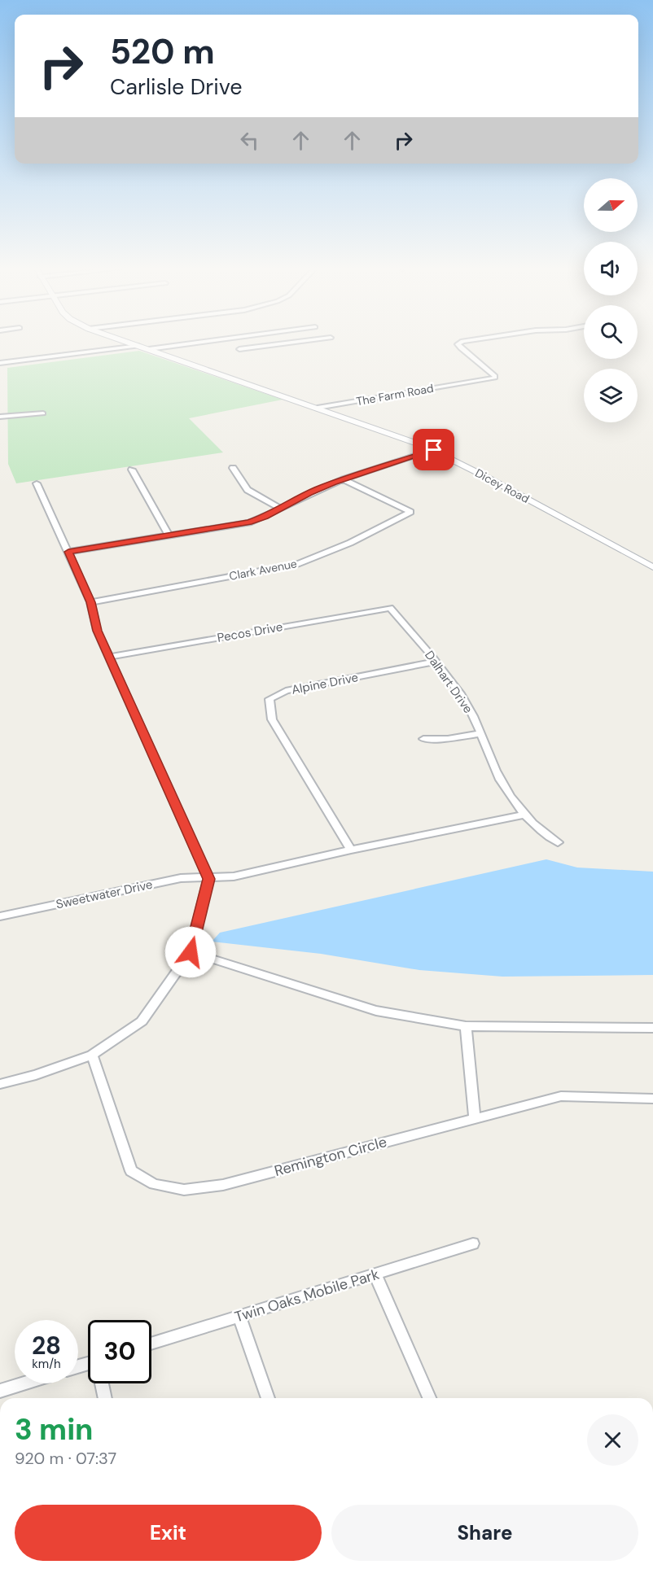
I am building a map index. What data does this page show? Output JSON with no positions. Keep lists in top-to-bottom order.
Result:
{
  "streets": {
    "street": [
      "The Farm Road",
      "Dicey Road",
      "Clark Avenue",
      "Pecos Drive",
      "Dalhart Drive",
      "Alpine Drive",
      "Sweetwater Drive",
      "Remington Circle",
      "Twin Oaks Mobile Park"
    ]
  },
  "crossings": [
    ["The Farm Road", "Dicey Road"],
    ["Pecos Drive", "Dalhart Drive"],
    ["Dalhart Drive", "Alpine Drive"]
  ],
  "north": "right",
  "page": {
    "turn": ["520 m", "Carlisle Drive"],
    "speed": "28 km/h",
    "limit": "30",
    "heading": ["3 min", "920 m · 07:37"],
    "buttons": ["Exit", "Share"]
  }
}
